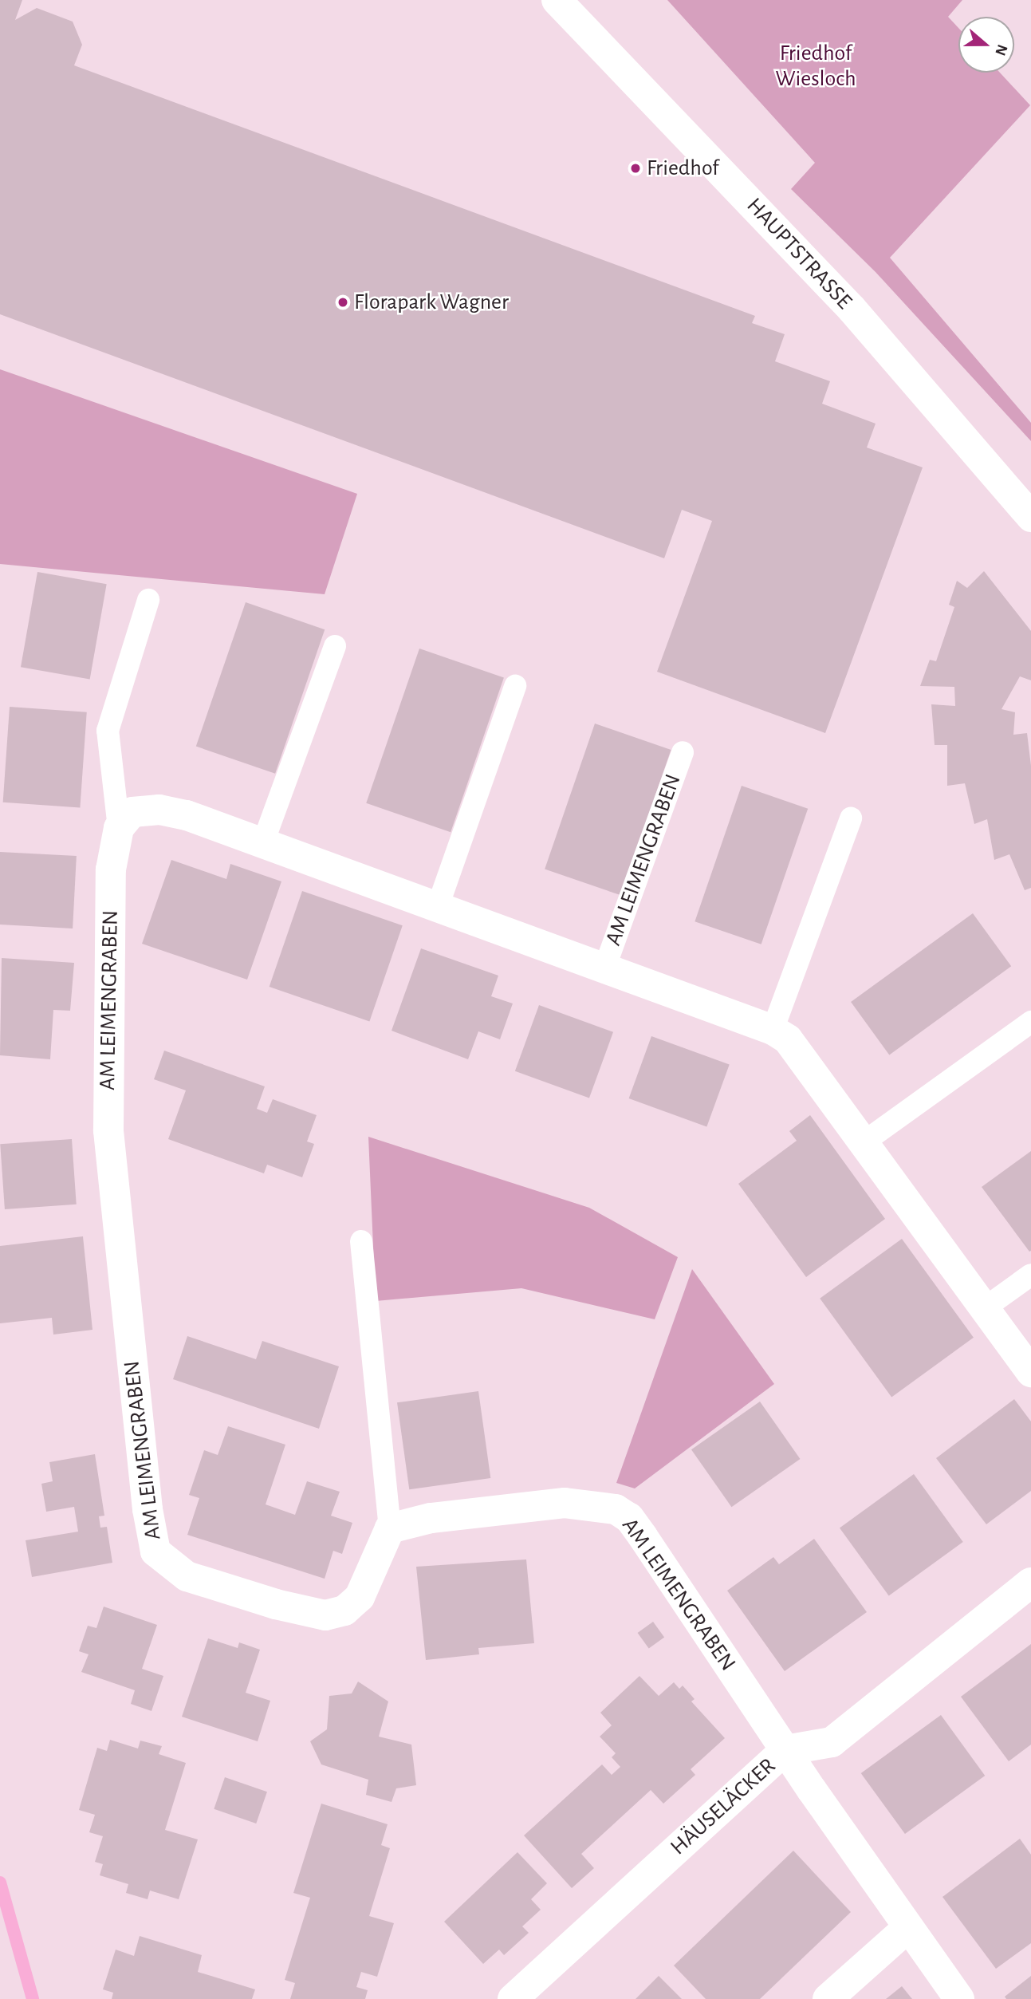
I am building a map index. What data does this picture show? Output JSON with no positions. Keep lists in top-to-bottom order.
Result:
{
  "streets": {
    "street": ["HAUPTSTRASSE", "AM LEIMENGRABEN", "HÄUSELÄCKER"]
  },
  "crossings": [
    ["AM LEIMENGRABEN", "HÄUSELÄCKER"]
  ],
  "parks": ["Friedhof Wiesloch"],
  "places": ["Friedhof", "Florapark Wagner"],
  "north": "right"
}
